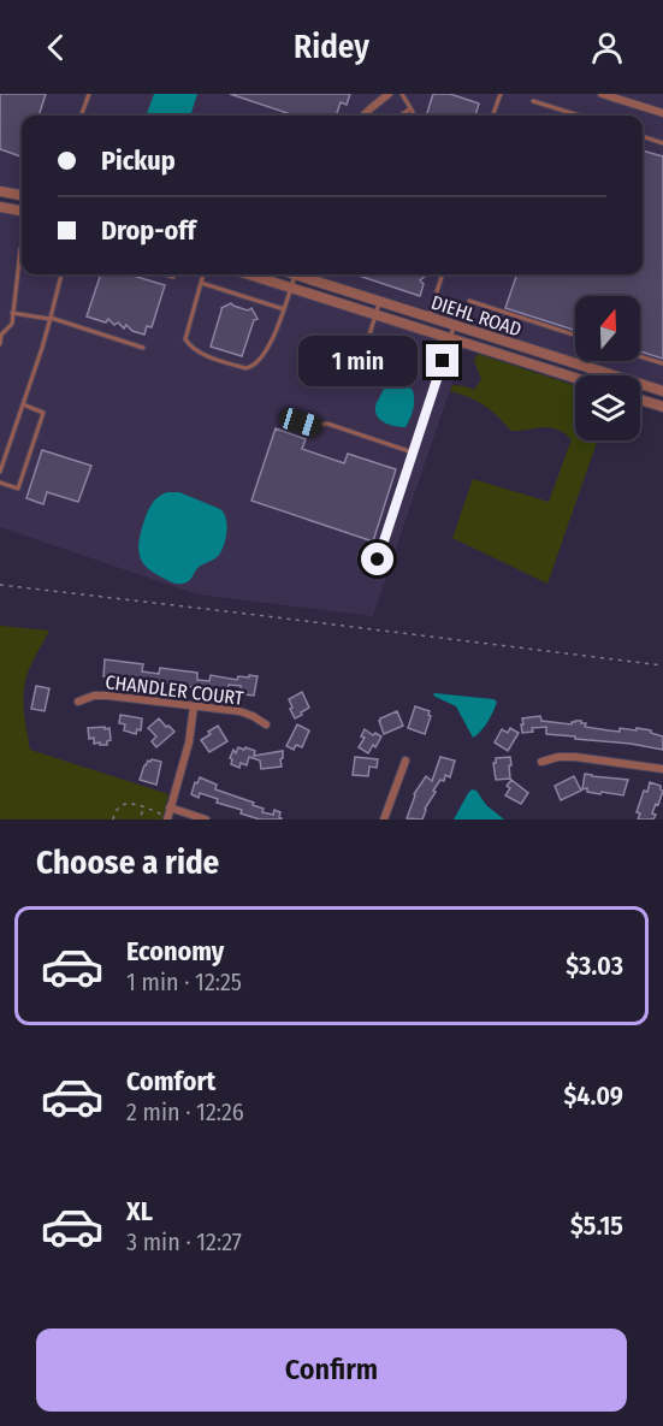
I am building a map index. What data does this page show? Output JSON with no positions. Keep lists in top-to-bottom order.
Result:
{
  "streets": {
    "street": ["DIEHL ROAD", "CHANDLER COURT"]
  },
  "north": "top",
  "page": {
    "header": "Ridey",
    "banner": ["Pickup", "Drop-off"],
    "bubble": "1 min",
    "heading": "Choose a ride",
    "list": [
      {
        "name": "Economy",
        "note": "1 min · 12:25",
        "value": "$3.03"
      },
      {
        "name": "Comfort",
        "note": "2 min · 12:26",
        "value": "$4.09"
      },
      {
        "name": "XL",
        "note": "3 min · 12:27",
        "value": "$5.15"
      }
    ],
    "buttons": "Confirm"
  }
}
